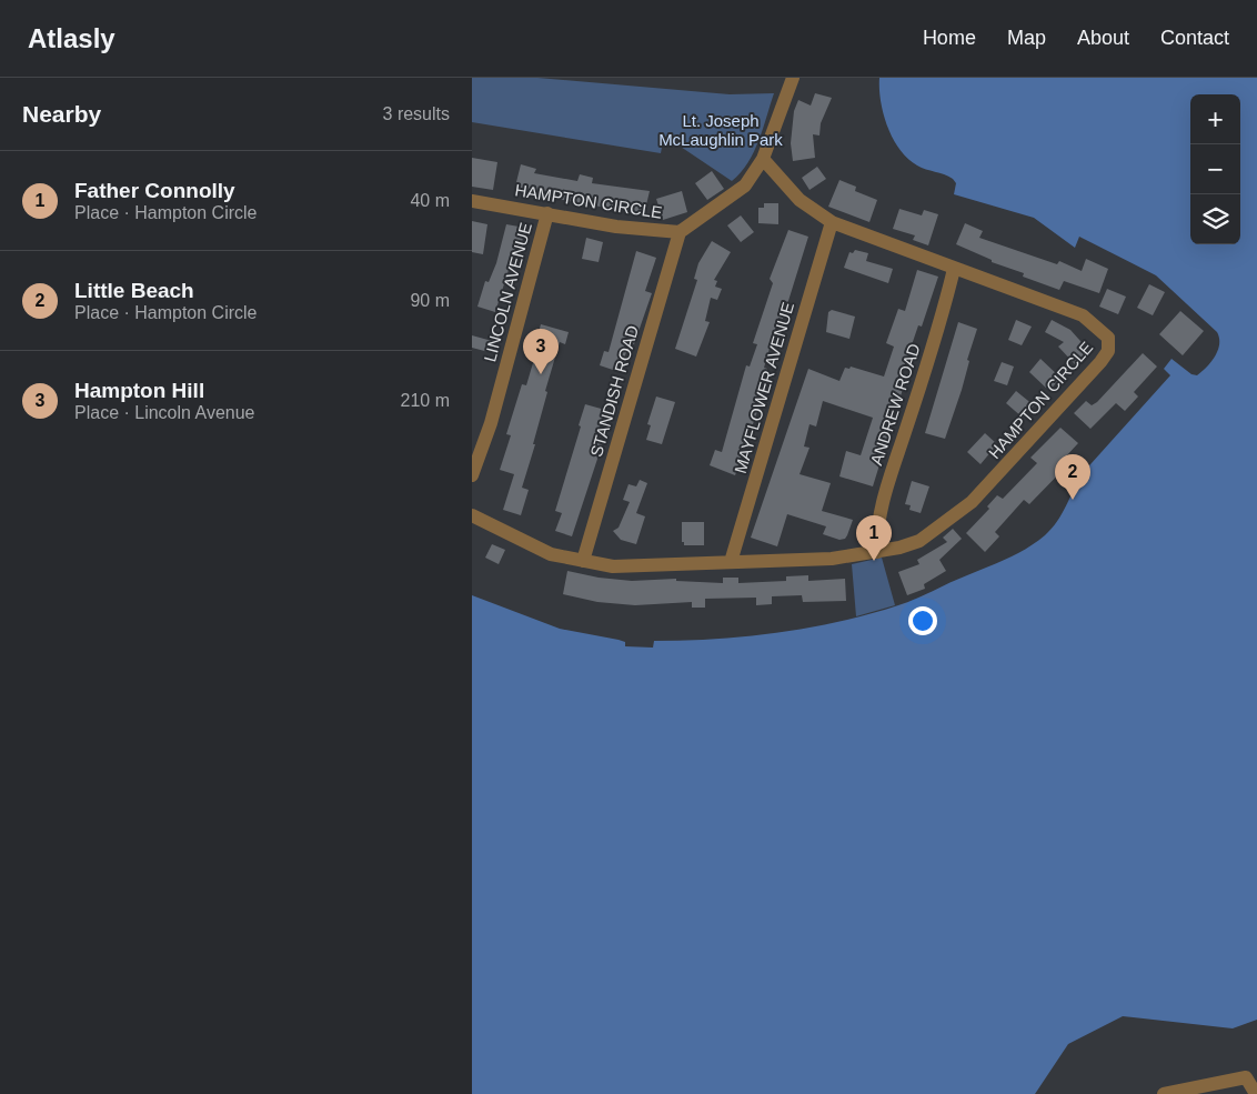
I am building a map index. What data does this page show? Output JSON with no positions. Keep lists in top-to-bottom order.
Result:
{
  "streets": {
    "street": [
      "HAMPTON CIRCLE",
      "LINCOLN AVENUE",
      "MAYFLOWER AVENUE",
      "STANDISH ROAD",
      "ANDREW ROAD"
    ]
  },
  "crossings": [
    ["HAMPTON CIRCLE", "LINCOLN AVENUE"],
    ["HAMPTON CIRCLE", "MAYFLOWER AVENUE"],
    ["HAMPTON CIRCLE", "STANDISH ROAD"],
    ["HAMPTON CIRCLE", "ANDREW ROAD"]
  ],
  "parks": ["Lt. Joseph McLaughlin Park"],
  "page": {
    "header": "Atlasly",
    "nav": [
      "Home",
      "Map",
      "About",
      "Contact"
    ],
    "heading": ["Nearby", "3 results"],
    "map_buttons": ["+", "−"],
    "list": [
      {
        "mark": "1",
        "name": "Father Connolly",
        "note": "Place · Hampton Circle",
        "value": "40 m"
      },
      {
        "mark": "2",
        "name": "Little Beach",
        "note": "Place · Hampton Circle",
        "value": "90 m"
      },
      {
        "mark": "3",
        "name": "Hampton Hill",
        "note": "Place · Lincoln Avenue",
        "value": "210 m"
      }
    ],
    "pins": ["3", "2", "1"]
  }
}
